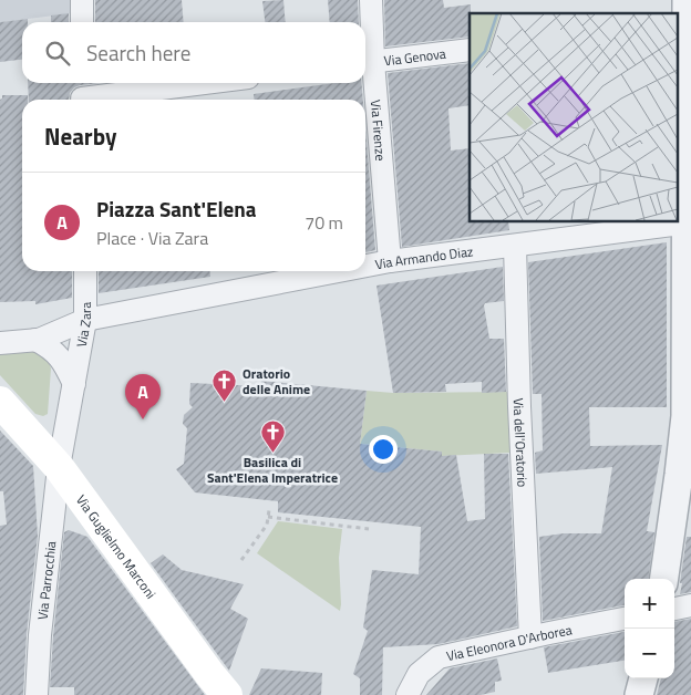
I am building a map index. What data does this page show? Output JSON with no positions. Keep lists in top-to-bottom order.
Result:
{
  "streets": {
    "main road": ["Via Guglielmo Marconi"],
    "street": [
      "Via Genova",
      "Via Firenze",
      "Via Armando Diaz",
      "Via Zara",
      "Via dell'Oratorio",
      "Via Parrocchia",
      "Via Eleonora D'Arborea"
    ]
  },
  "crossings": [
    ["Via Genova", "Via Firenze"],
    ["Via Firenze", "Via Armando Diaz"],
    ["Via Armando Diaz", "Via Zara"],
    ["Via Armando Diaz", "Via dell'Oratorio"],
    ["Via Zara", "Via Guglielmo Marconi"],
    ["Via Zara", "Via Parrocchia"],
    ["Via dell'Oratorio", "Via Eleonora D'Arborea"],
    ["Via Guglielmo Marconi", "Via Parrocchia"]
  ],
  "places": {
    "church": ["Oratorio delle Anime", "Basilica di Sant'Elena Imperatrice"]
  },
  "page": {
    "search": "Search here",
    "heading": "Nearby",
    "list": [
      {
        "mark": "A",
        "name": "Piazza Sant'Elena",
        "note": "Place · Via Zara",
        "value": "70 m"
      }
    ],
    "pins": "A",
    "map_buttons": ["+", "−"]
  }
}
